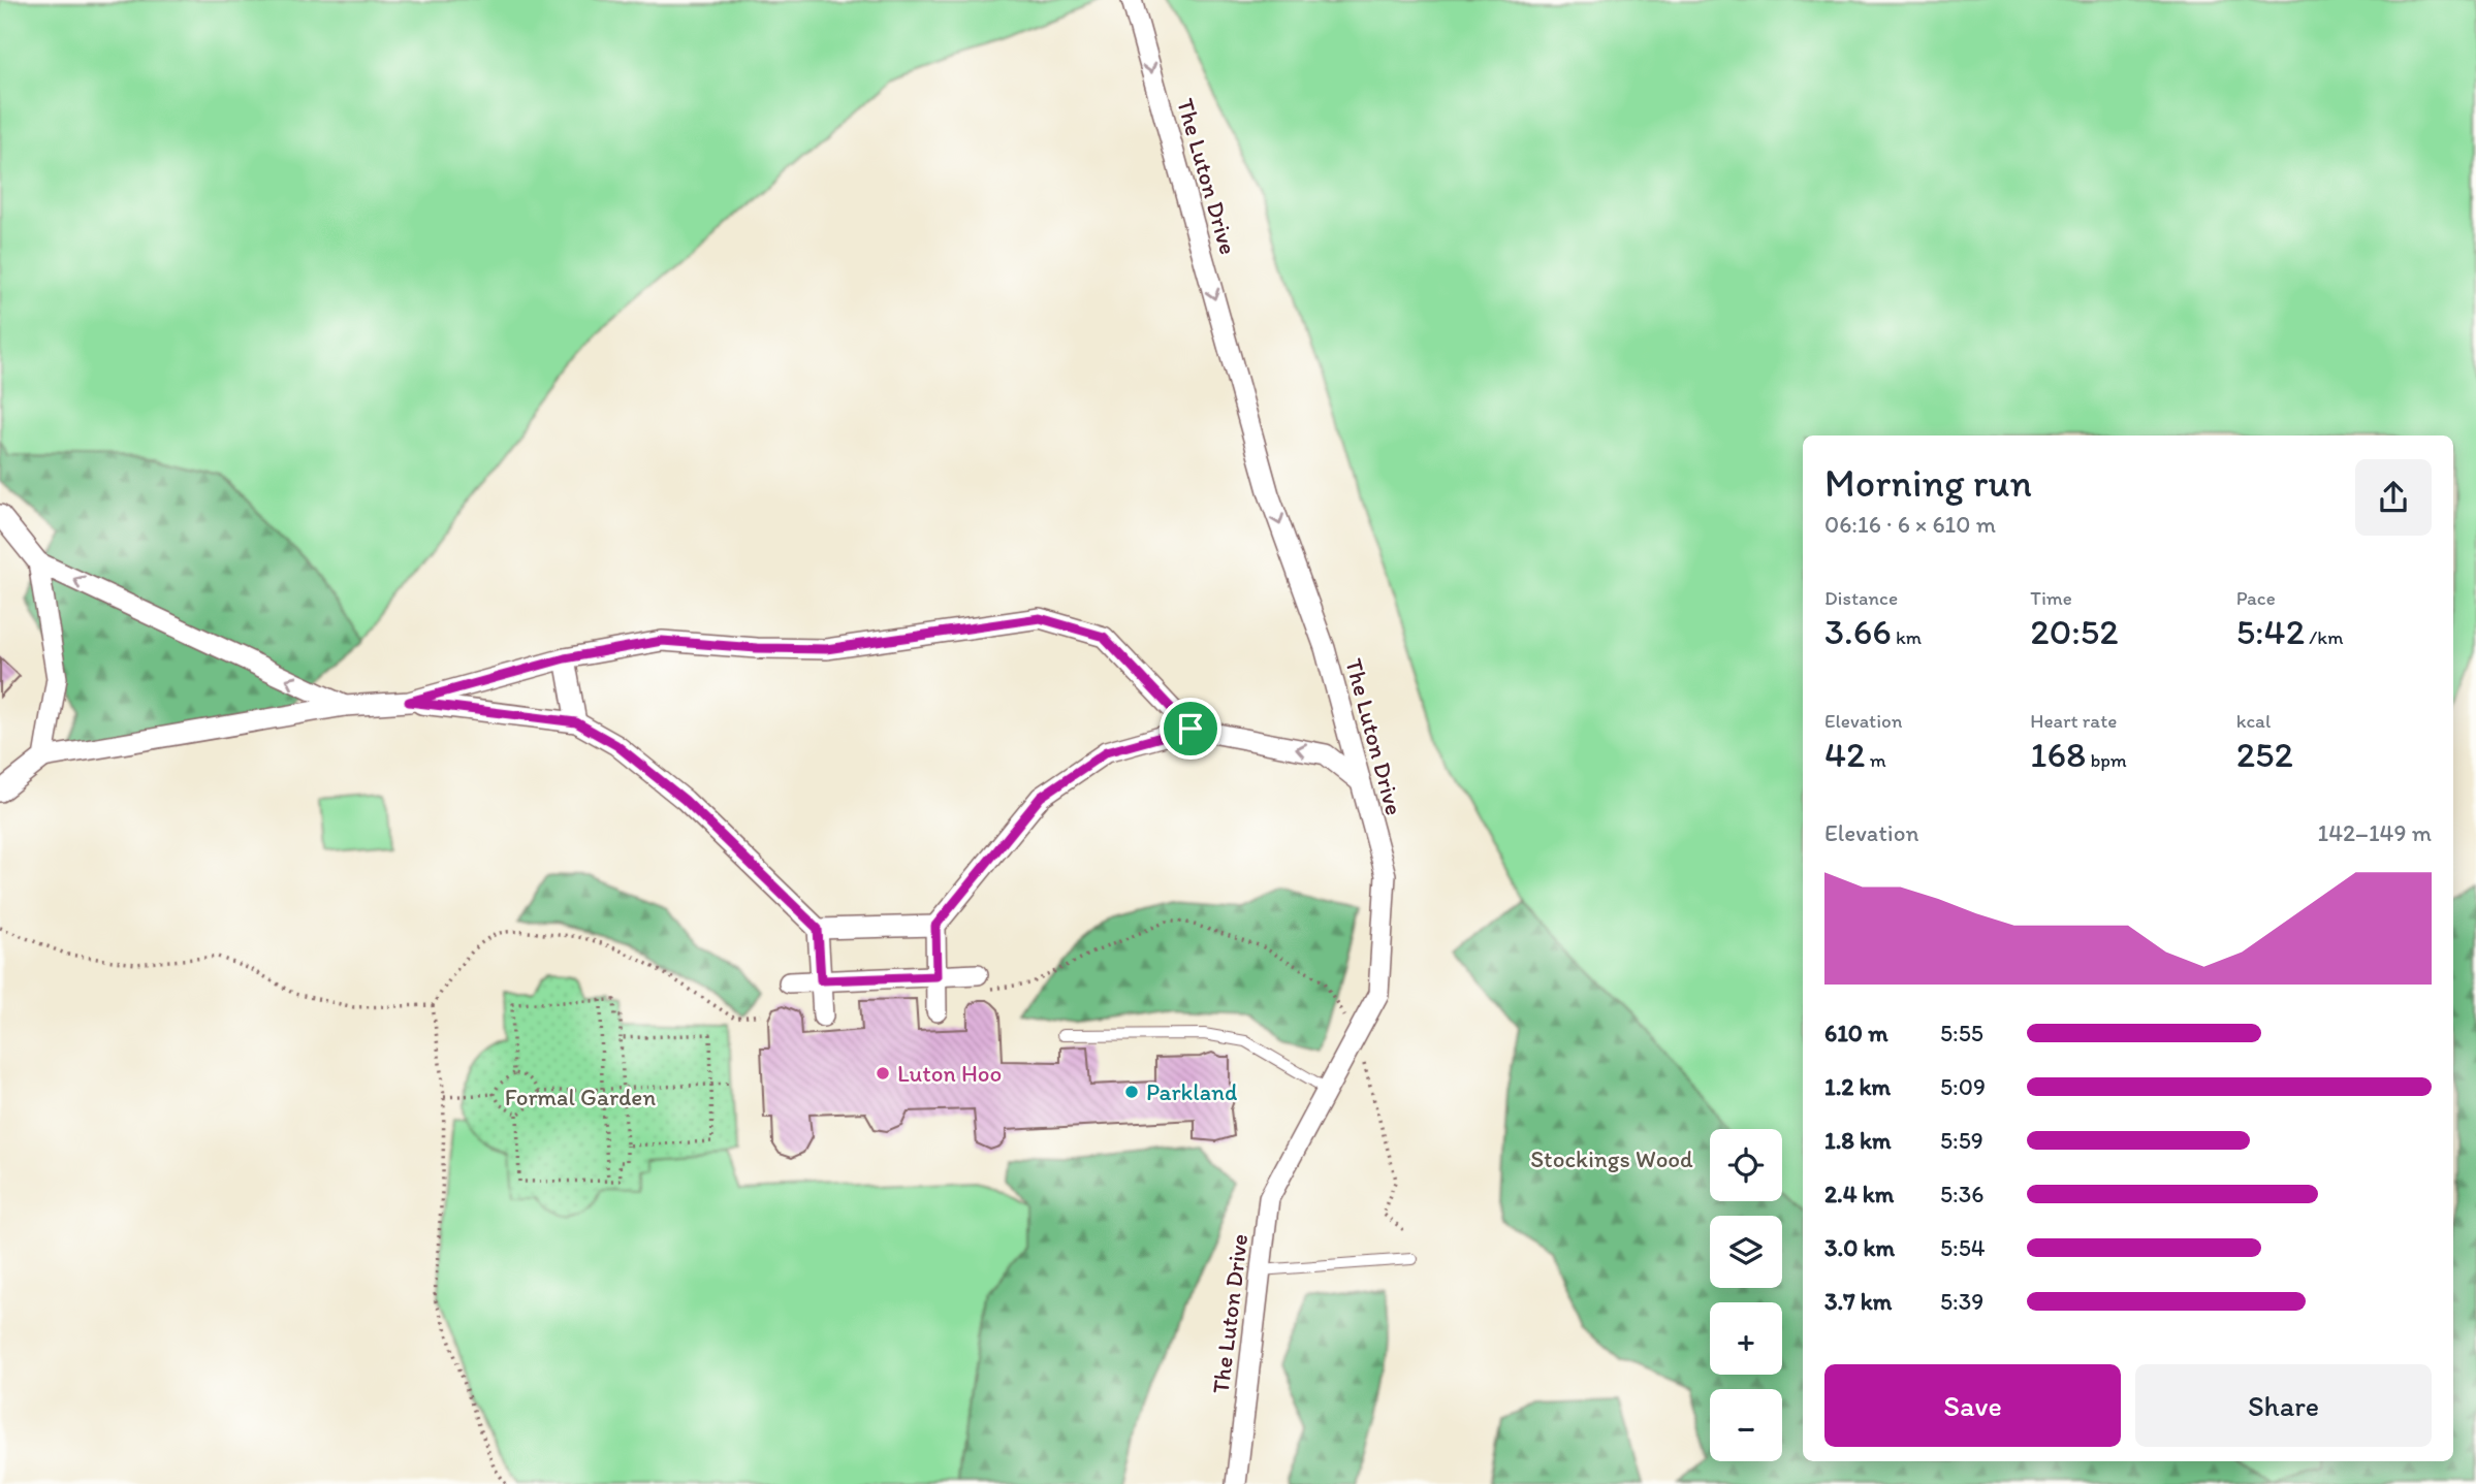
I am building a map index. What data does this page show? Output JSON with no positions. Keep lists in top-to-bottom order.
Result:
{
  "streets": {
    "street": ["The Luton Drive"]
  },
  "one_way": ["The Luton Drive"],
  "parks": ["Formal Garden", "Stockings Wood"],
  "places": ["Luton Hoo", "Parkland"],
  "page": {
    "heading": ["Morning run", "06:16 · 6 × 610 m"],
    "stats": [
      ["Distance", "3.66 km"],
      ["Time", "20:52"],
      ["Pace", "5:42 /km"],
      ["Elevation", "42 m"],
      ["Heart rate", "168 bpm"],
      ["kcal", "252"]
    ],
    "chart": ["Elevation", "142–149 m"],
    "list": [
      {
        "name": "610 m",
        "note": "5:55"
      },
      {
        "name": "1.2 km",
        "note": "5:09"
      },
      {
        "name": "1.8 km",
        "note": "5:59"
      },
      {
        "name": "2.4 km",
        "note": "5:36"
      },
      {
        "name": "3.0 km",
        "note": "5:54"
      },
      {
        "name": "3.7 km",
        "note": "5:39"
      }
    ],
    "map_buttons": ["+", "−"],
    "buttons": ["Save", "Share"]
  }
}
